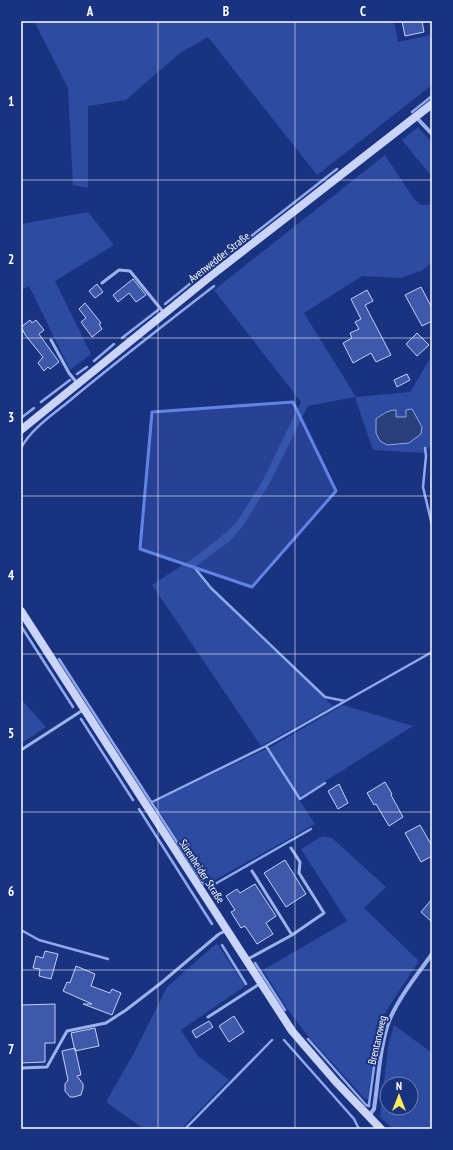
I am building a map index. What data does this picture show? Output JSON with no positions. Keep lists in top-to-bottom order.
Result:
{
  "streets": {
    "street": ["Avenwedder Straße", "Sürenheider Straße", "Brentanoweg"]
  },
  "crossings": [
    ["Sürenheider Straße", "Brentanoweg"]
  ],
  "north": "top",
  "grid": {
    "columns": ["A", "B", "C"],
    "rows": [
      "1",
      "2",
      "3",
      "4",
      "5",
      "6",
      "7"
    ]
  }
}
